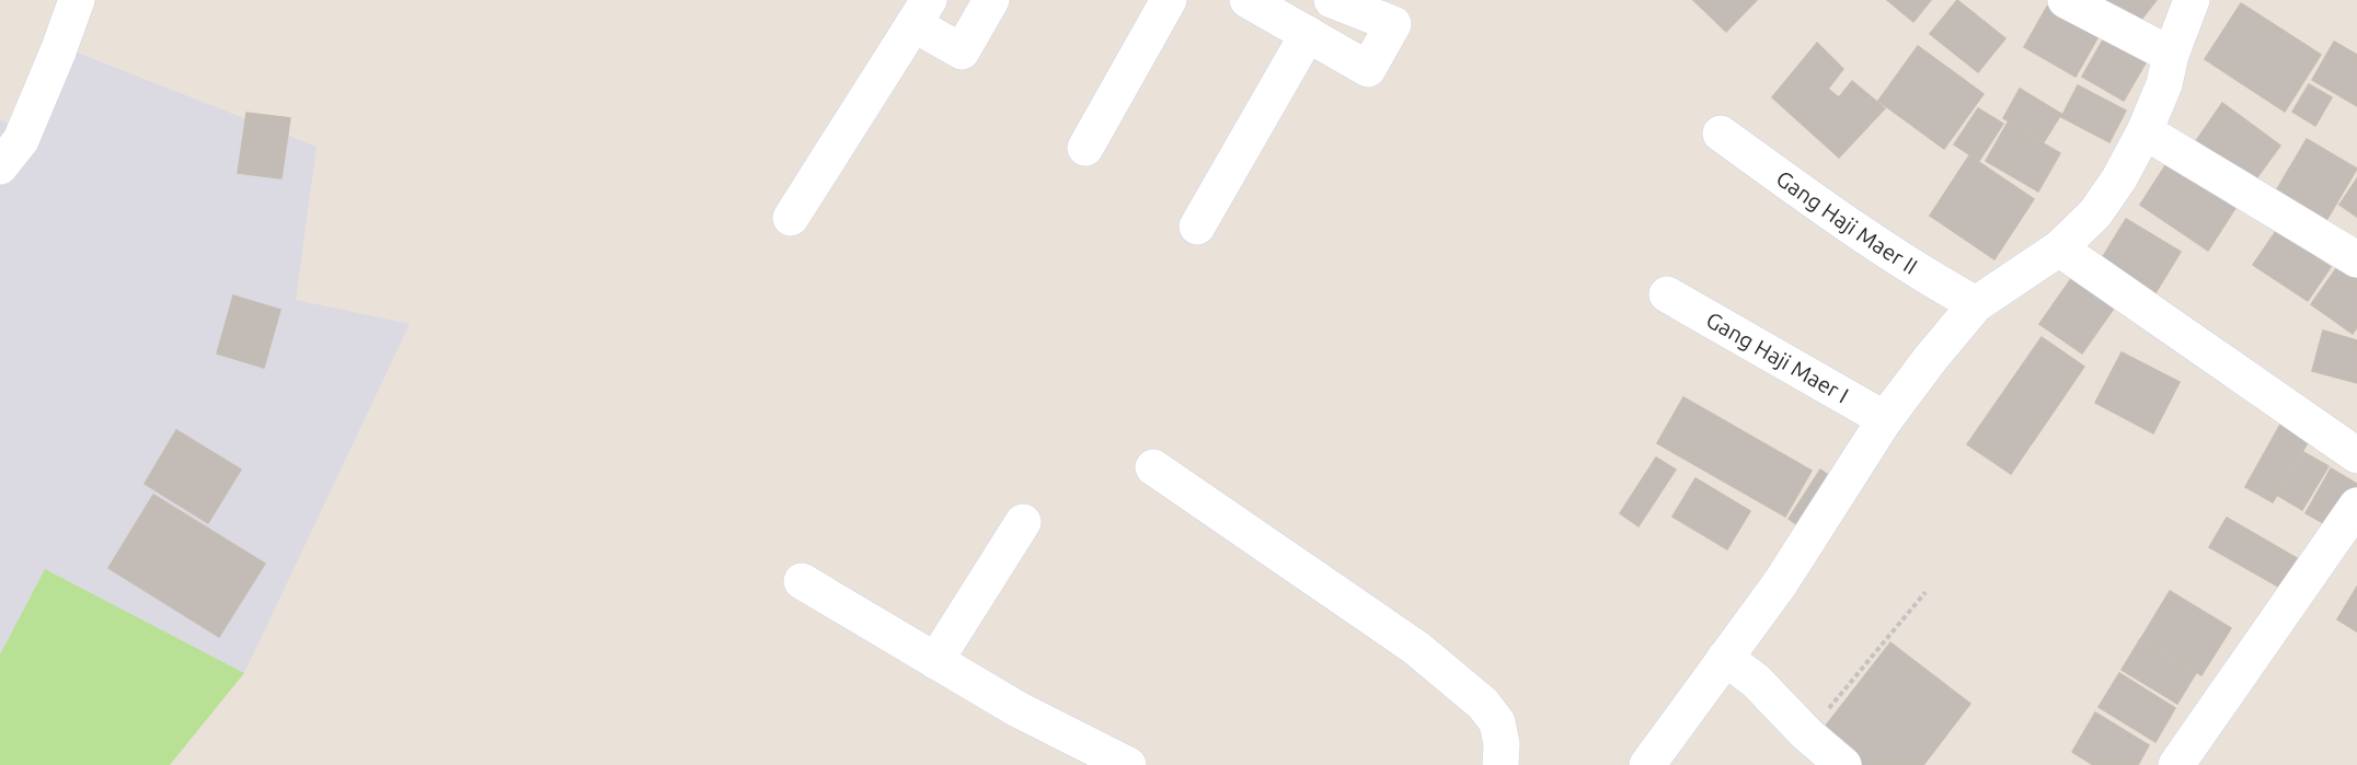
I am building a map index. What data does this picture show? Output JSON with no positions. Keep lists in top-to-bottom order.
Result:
{
  "streets": {
    "street": ["Gang Haji Maer II", "Gang Haji Maer I"]
  }
}
